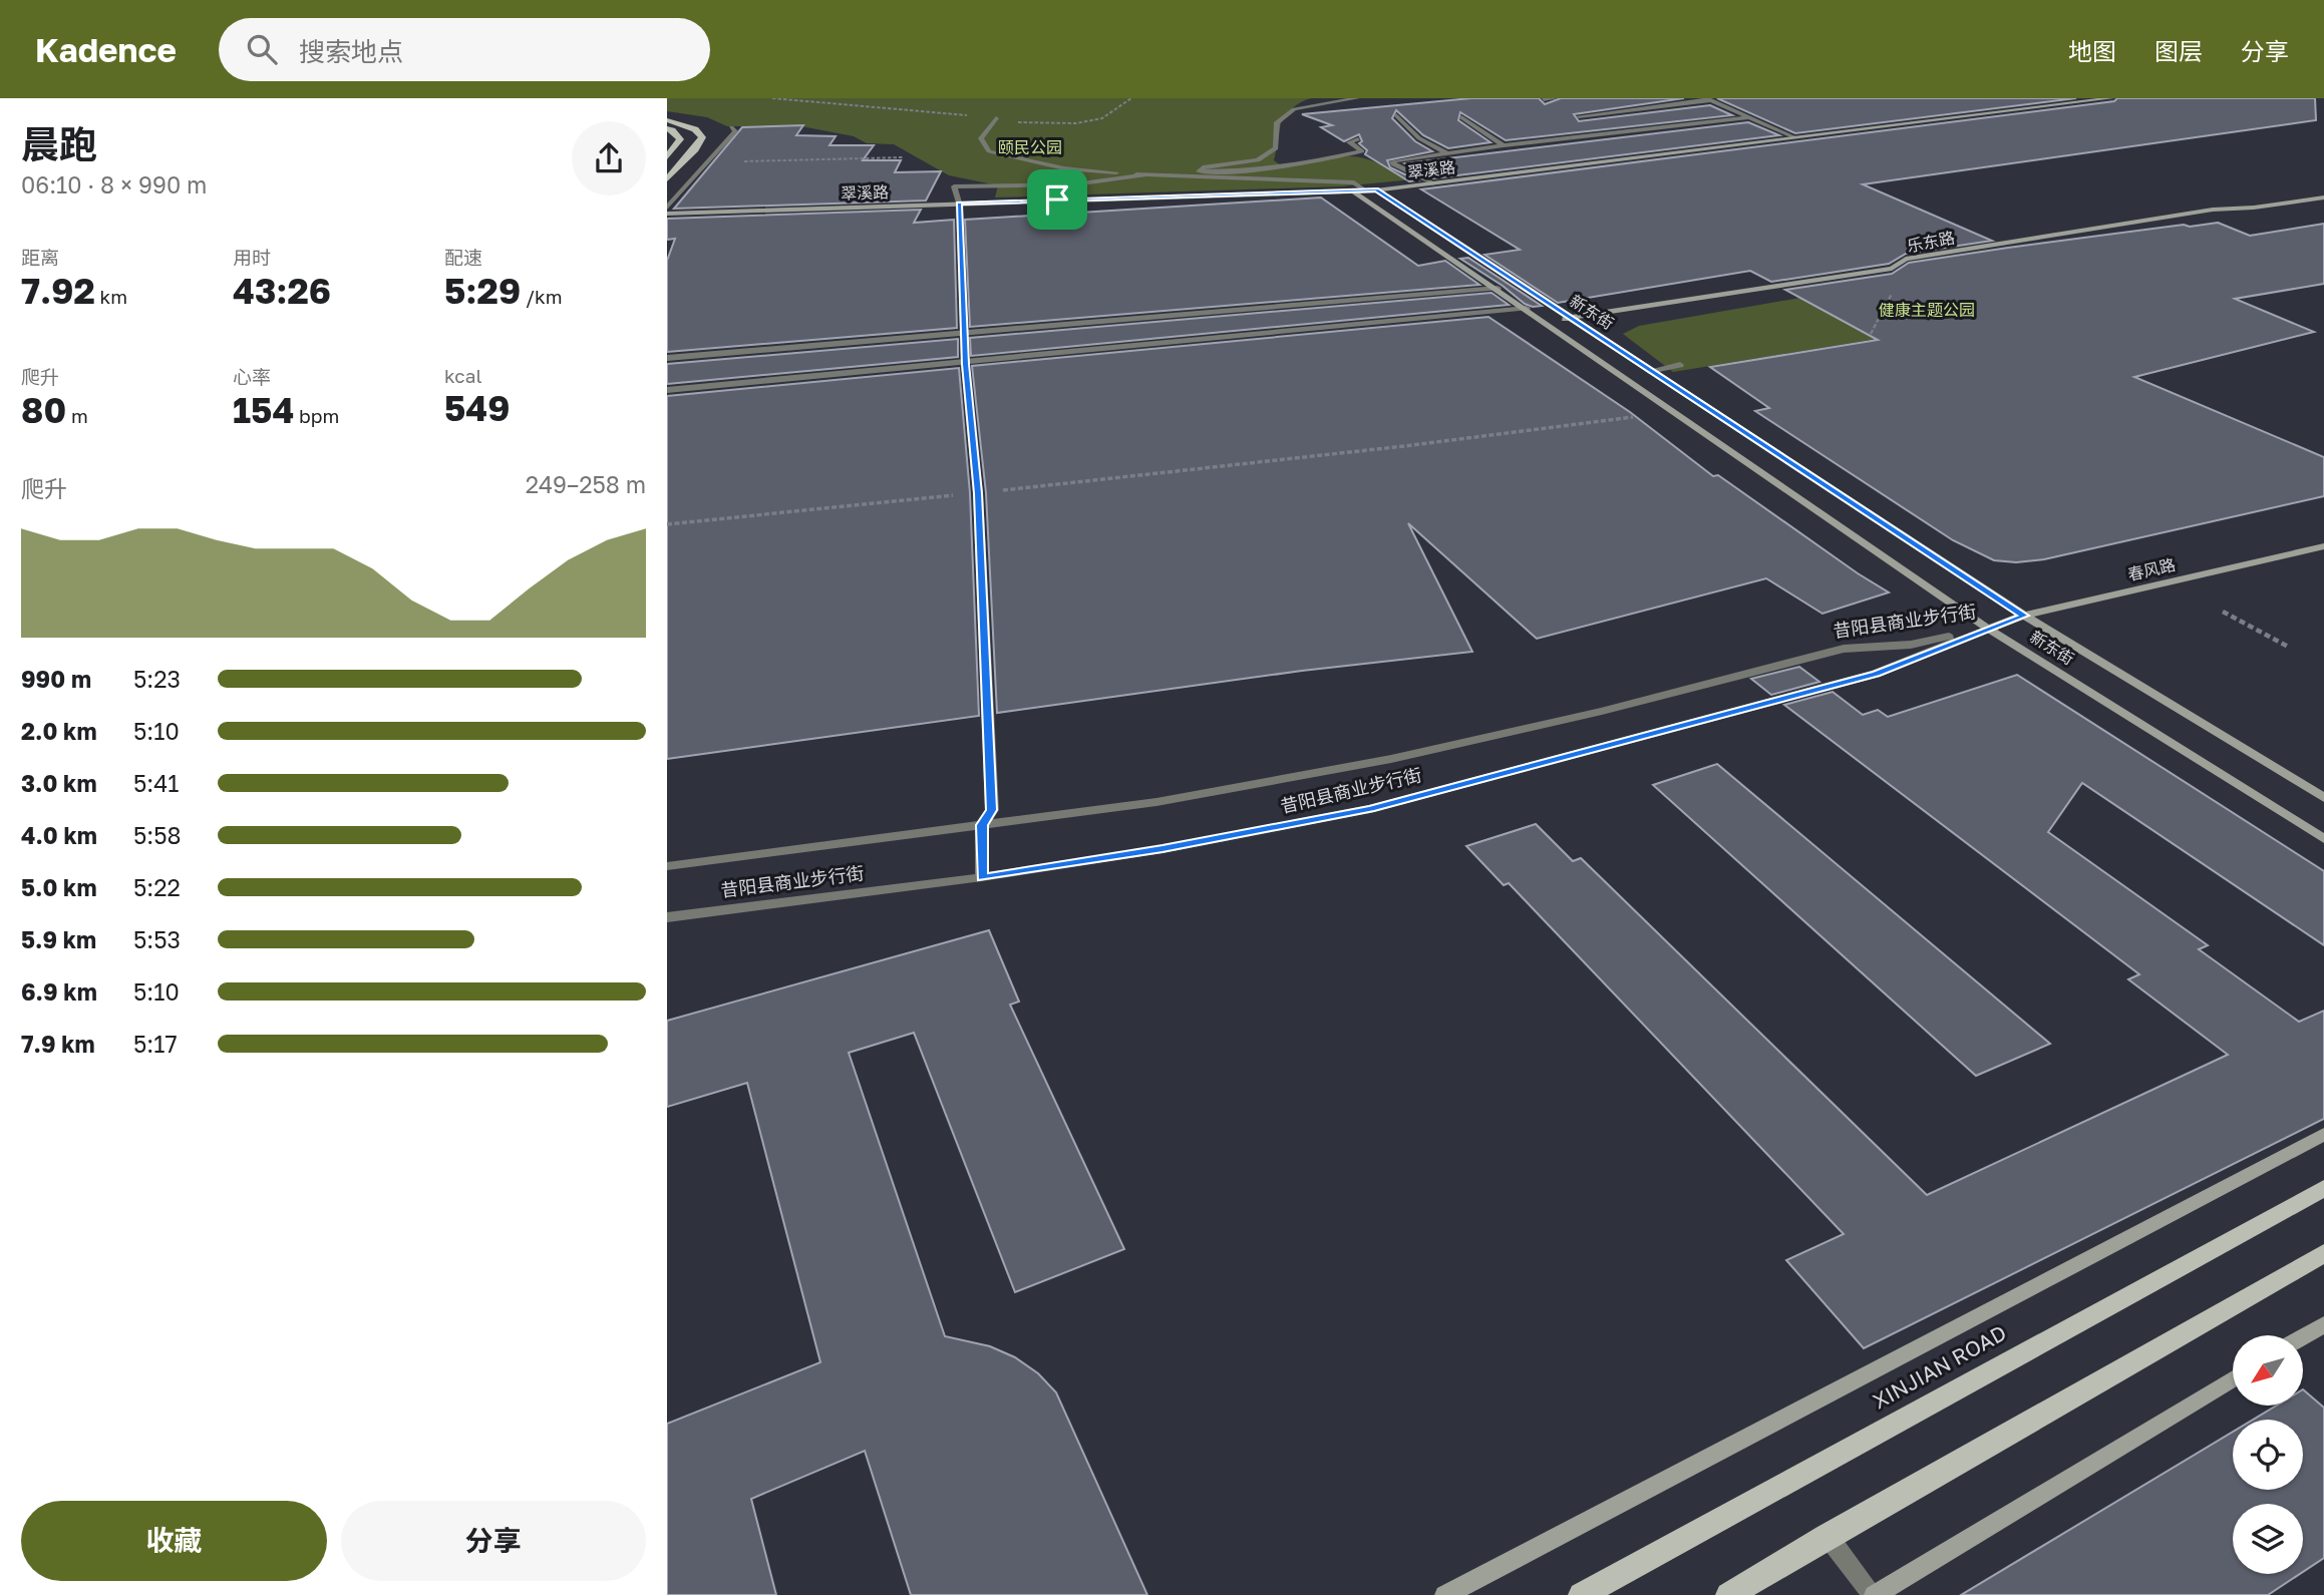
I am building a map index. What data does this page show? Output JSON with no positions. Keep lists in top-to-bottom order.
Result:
{
  "streets": {
    "main road": [
      "翠溪路",
      "乐东路",
      "新东街",
      "春风路",
      "XINJIAN ROAD"
    ],
    "street": ["昔阳县商业步行街"]
  },
  "crossings": [
    ["翠溪路", "新东街"],
    ["乐东路", "新东街"],
    ["新东街", "春风路"],
    ["新东街", "昔阳县商业步行街"],
    ["春风路", "昔阳县商业步行街"]
  ],
  "parks": ["颐民公园", "健康主题公园"],
  "north": "bottom left",
  "page": {
    "header": "Kadence",
    "search": "搜索地点",
    "nav": ["地图", "图层", "分享"],
    "heading": ["晨跑", "06:10 · 8 × 990 m"],
    "stats": [
      ["距离", "7.92 km"],
      ["用时", "43:26"],
      ["配速", "5:29 /km"],
      ["爬升", "80 m"],
      ["心率", "154 bpm"],
      ["kcal", "549"]
    ],
    "chart": ["爬升", "249–258 m"],
    "list": [
      {
        "name": "990 m",
        "note": "5:23"
      },
      {
        "name": "2.0 km",
        "note": "5:10"
      },
      {
        "name": "3.0 km",
        "note": "5:41"
      },
      {
        "name": "4.0 km",
        "note": "5:58"
      },
      {
        "name": "5.0 km",
        "note": "5:22"
      },
      {
        "name": "5.9 km",
        "note": "5:53"
      },
      {
        "name": "6.9 km",
        "note": "5:10"
      },
      {
        "name": "7.9 km",
        "note": "5:17"
      }
    ],
    "buttons": ["收藏", "分享"]
  }
}
